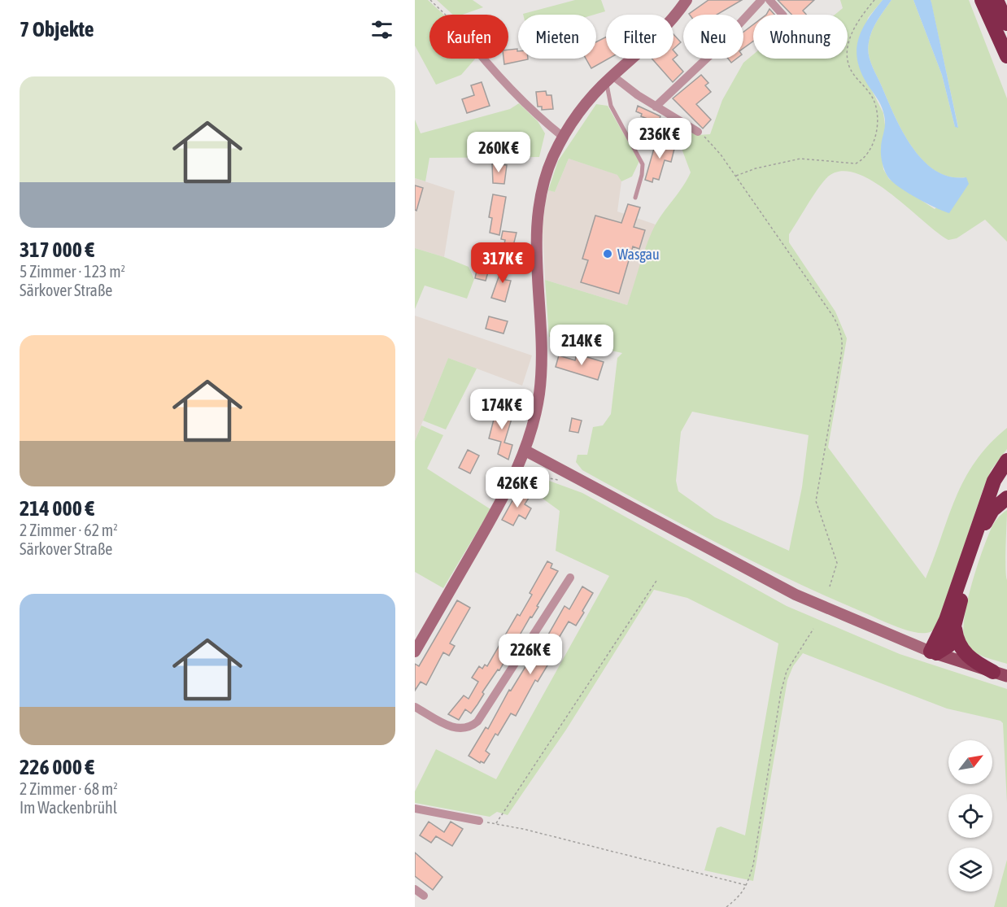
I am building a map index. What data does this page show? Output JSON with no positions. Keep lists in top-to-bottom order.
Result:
{
  "places": ["Wasgau"],
  "north": "top right",
  "page": {
    "heading": "7 Objekte",
    "chip": [
      "Kaufen",
      "Mieten",
      "Filter",
      "Neu",
      "Wohnung"
    ],
    "list": [
      {
        "name": "317 000 €",
        "note": "5 Zimmer · 123 m² · Särkover Straße"
      },
      {
        "name": "214 000 €",
        "note": "2 Zimmer · 62 m² · Särkover Straße"
      },
      {
        "name": "226 000 €",
        "note": "2 Zimmer · 68 m² · Im Wackenbrühl"
      }
    ],
    "price": [
      "236K €",
      "260K €",
      "317K €",
      "214K €",
      "174K €",
      "426K €",
      "226K €"
    ]
  }
}
